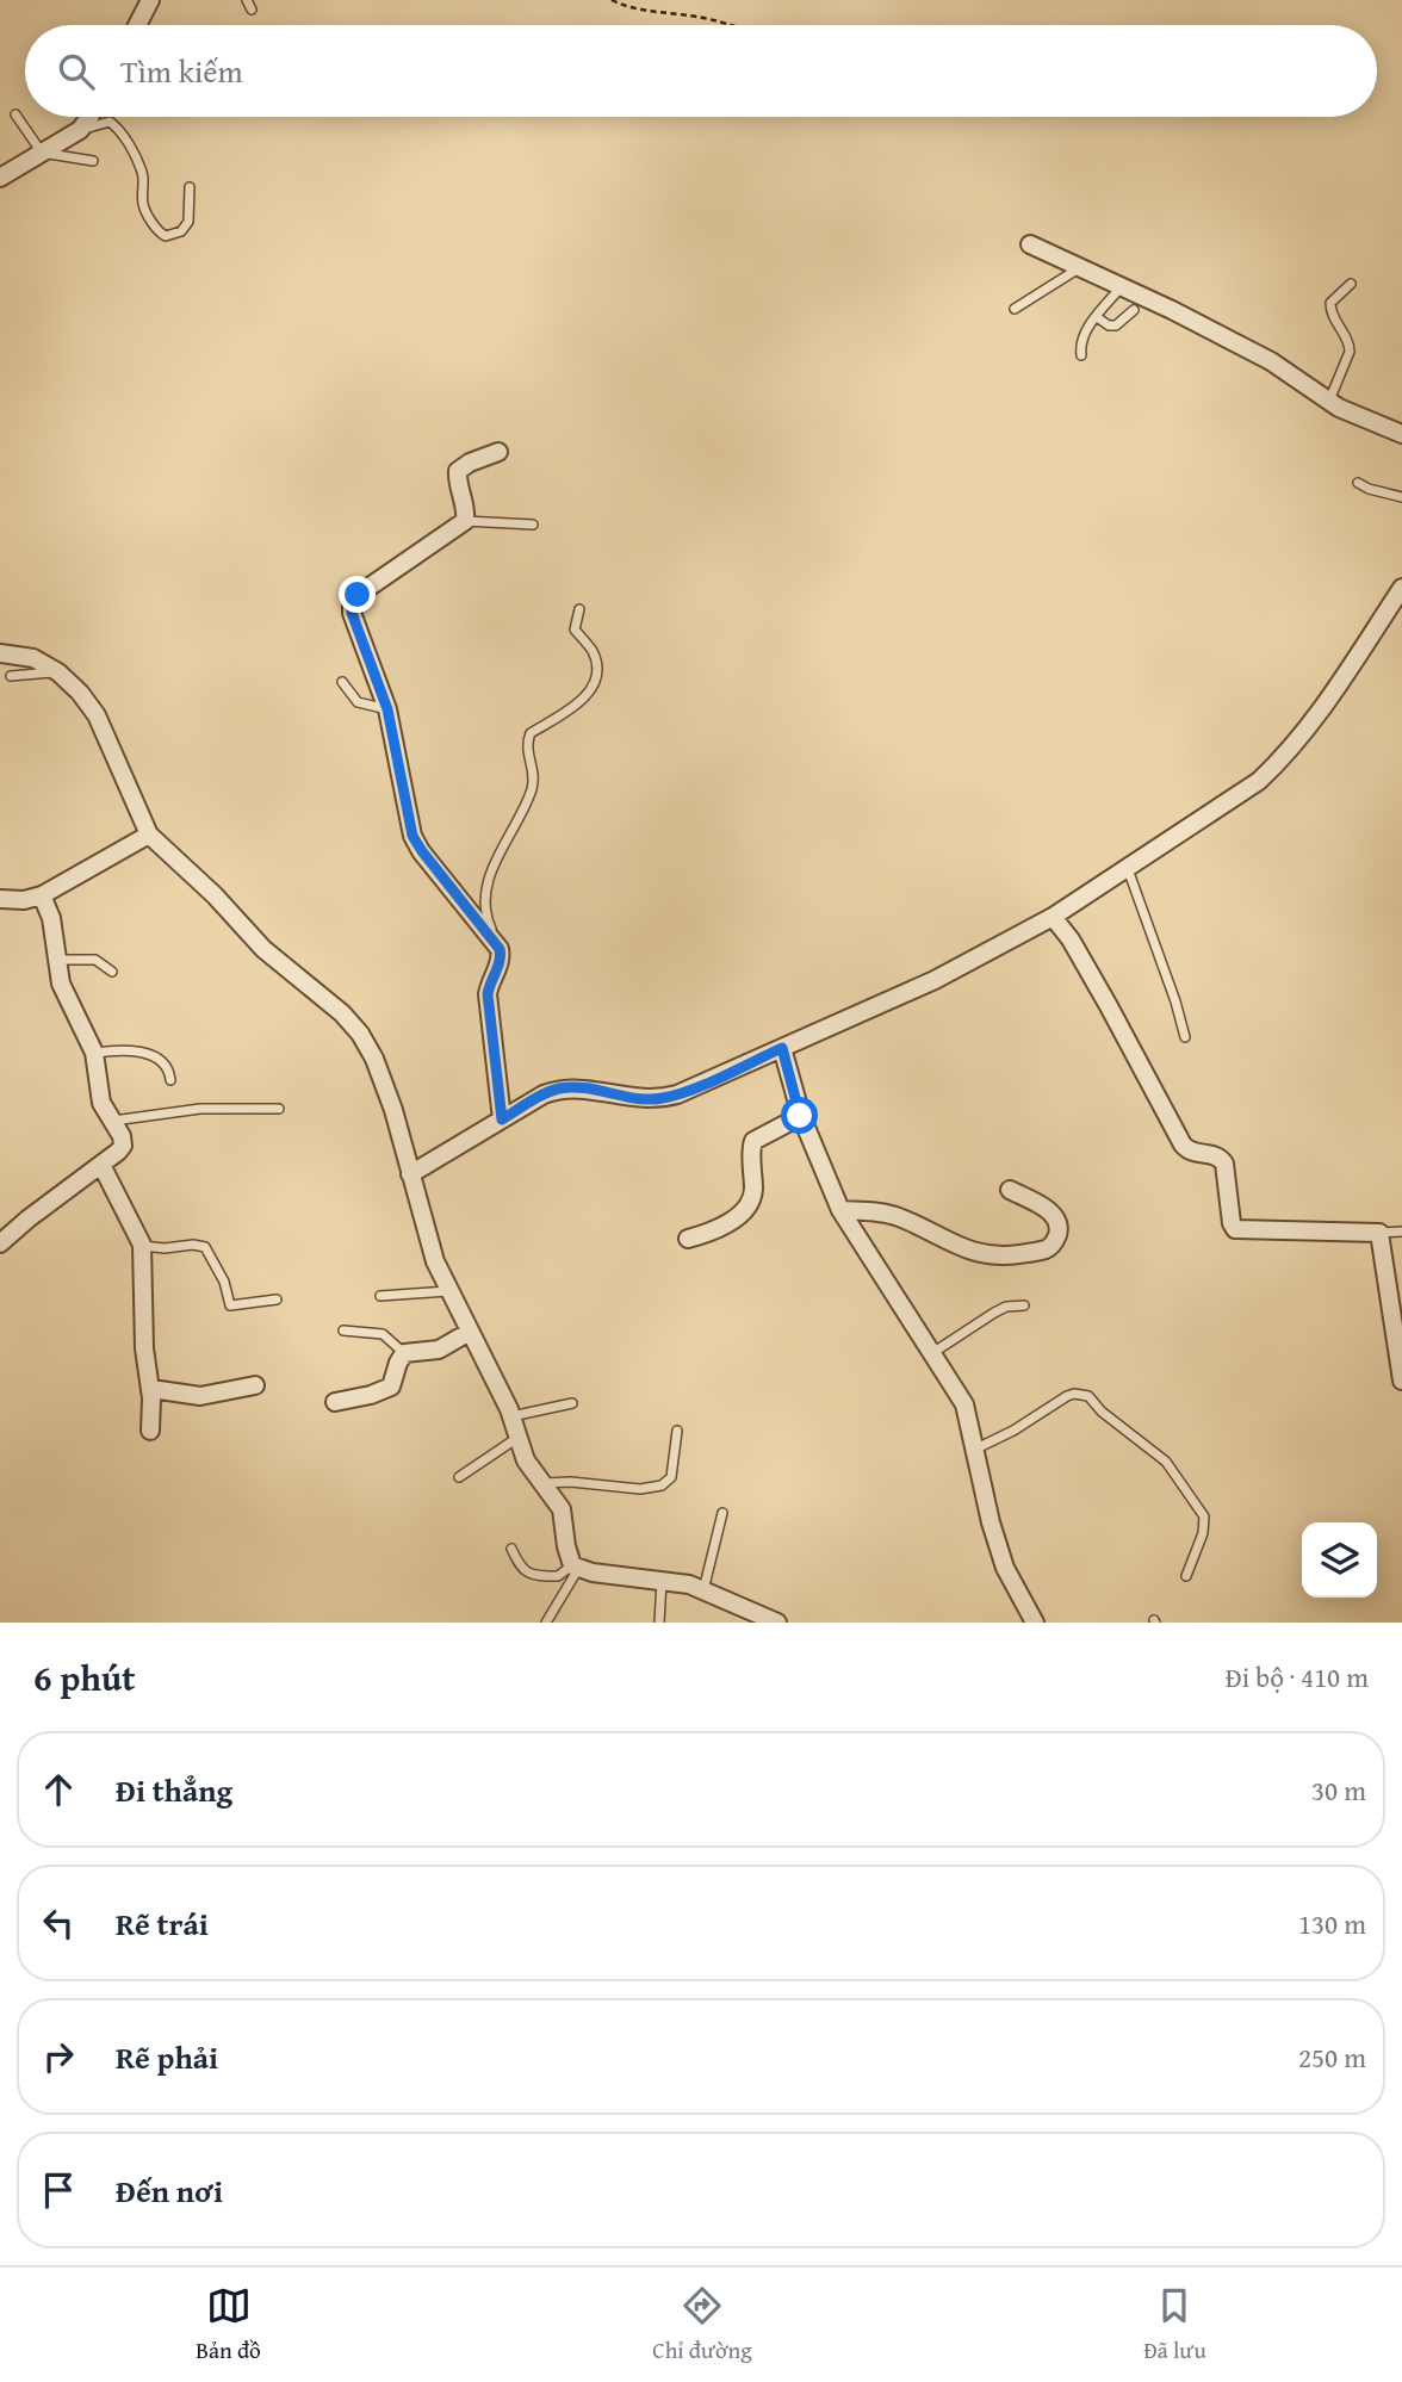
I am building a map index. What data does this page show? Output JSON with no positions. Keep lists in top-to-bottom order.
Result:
{
  "page": {
    "search": "Tìm kiếm",
    "heading": ["6 phút", "Đi bộ · 410 m"],
    "list": [
      ["Đi thẳng", "30 m"],
      ["Rẽ trái", "130 m"],
      ["Rẽ phải", "250 m"],
      "Đến nơi"
    ],
    "nav": ["Bản đồ", "Chỉ đường", "Đã lưu"]
  }
}
